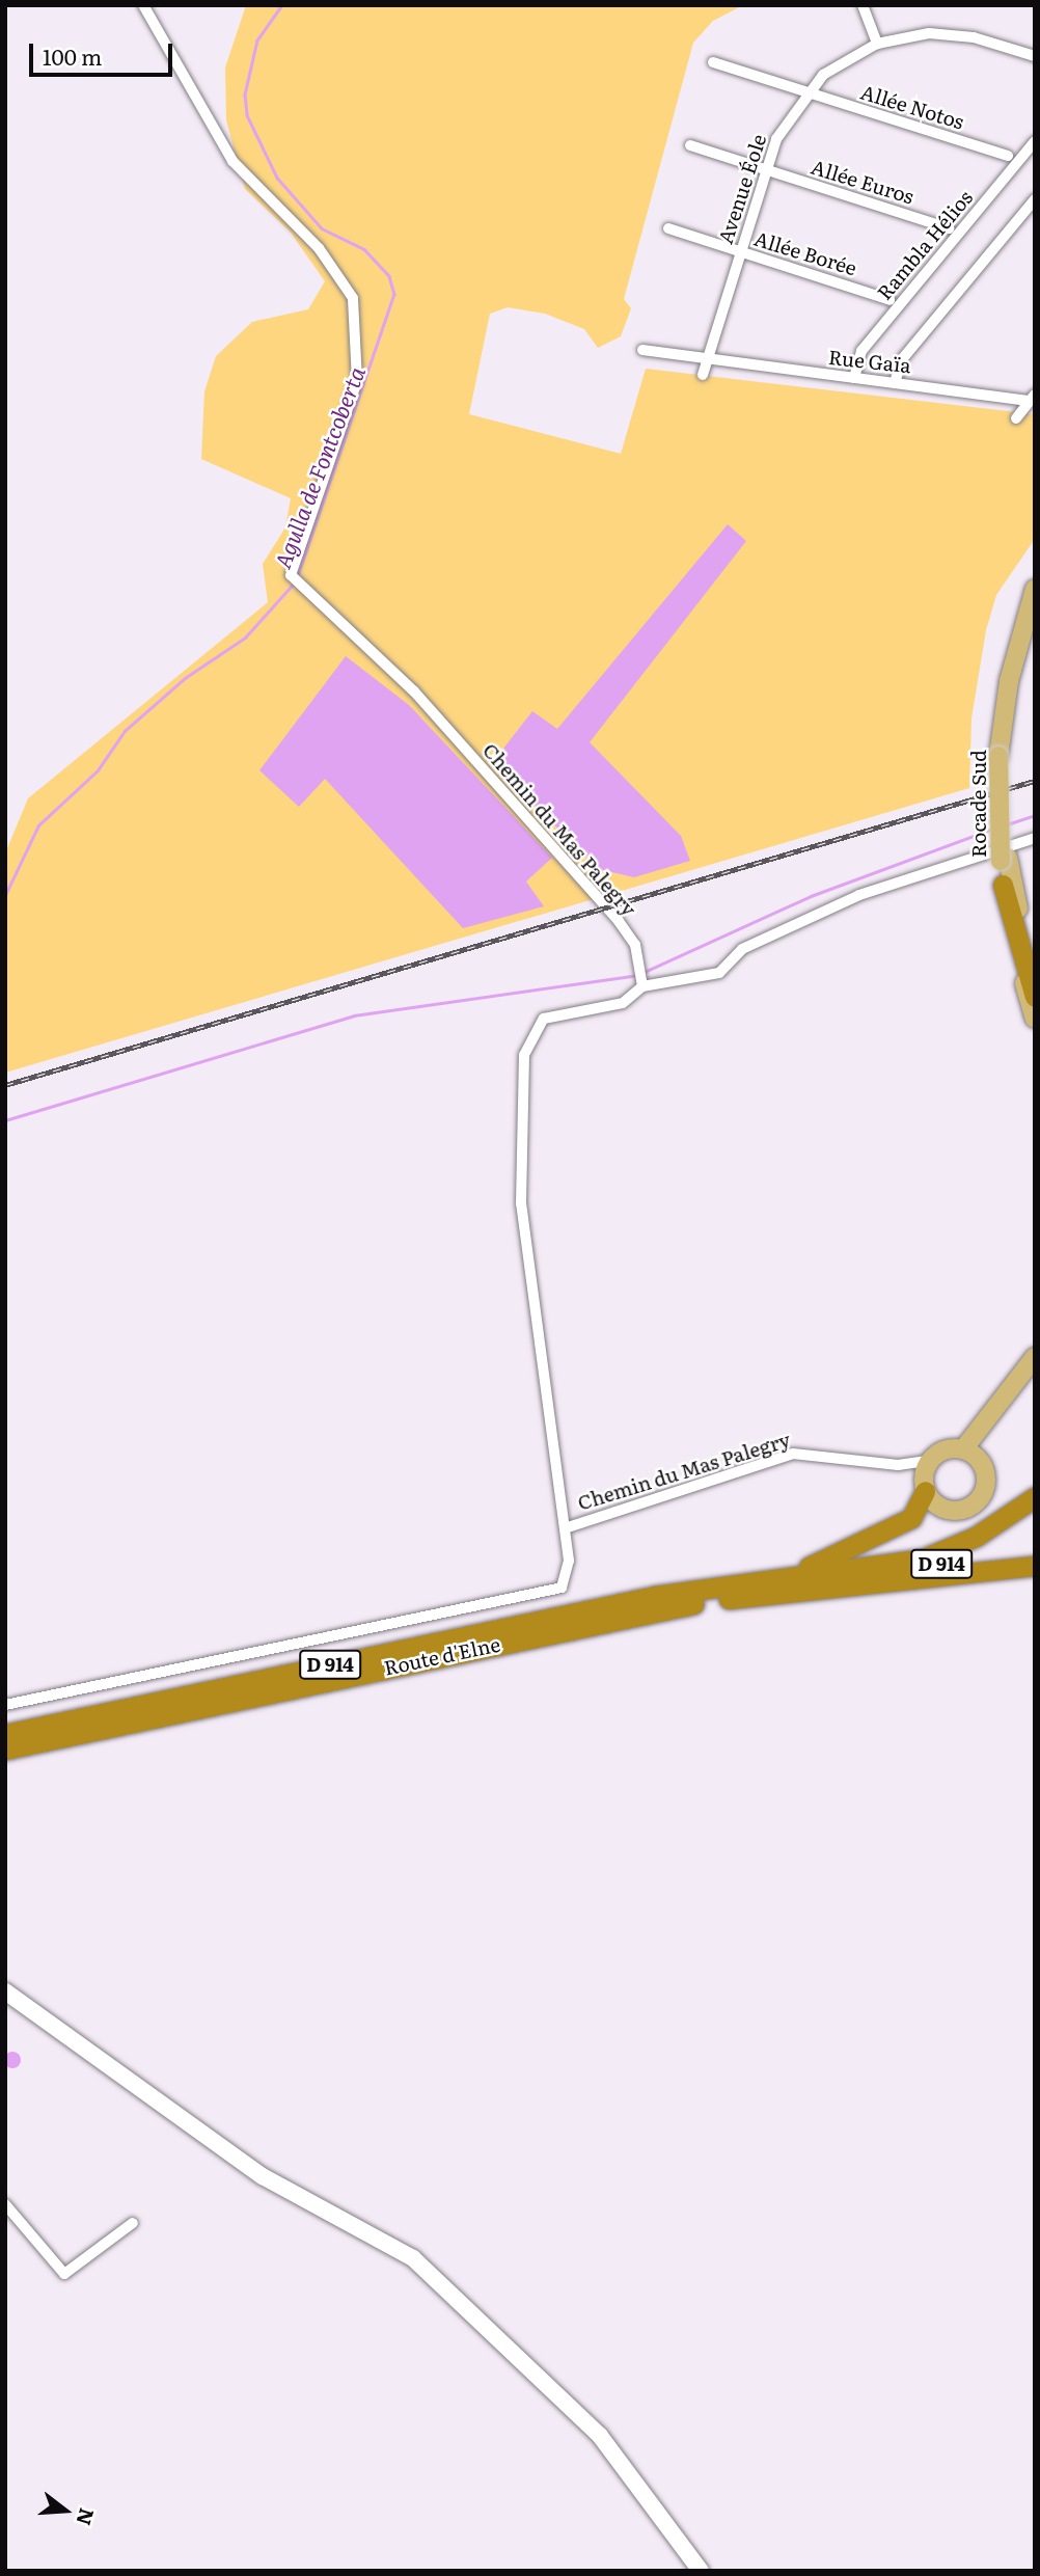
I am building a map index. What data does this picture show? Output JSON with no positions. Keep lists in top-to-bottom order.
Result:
{
  "streets": {
    "highway": ["D 914", "Route d'Elne"],
    "main road": ["Rocade Sud"],
    "street": [
      "Allée Notos",
      "Allée Euros",
      "Avenue Éole",
      "Rambla Hélios",
      "Allée Borée",
      "Rue Gaïa",
      "Chemin du Mas Palegry"
    ]
  },
  "crossings": [
    ["Allée Notos", "Avenue Éole"],
    ["Allée Euros", "Avenue Éole"],
    ["Avenue Éole", "Allée Borée"],
    ["Avenue Éole", "Rue Gaïa"],
    ["Rambla Hélios", "Rue Gaïa"],
    ["D 914", "Route d'Elne"]
  ],
  "water": ["Agulla de Fontcoberta"],
  "scale_bar": "100 m",
  "north": "right"
}
